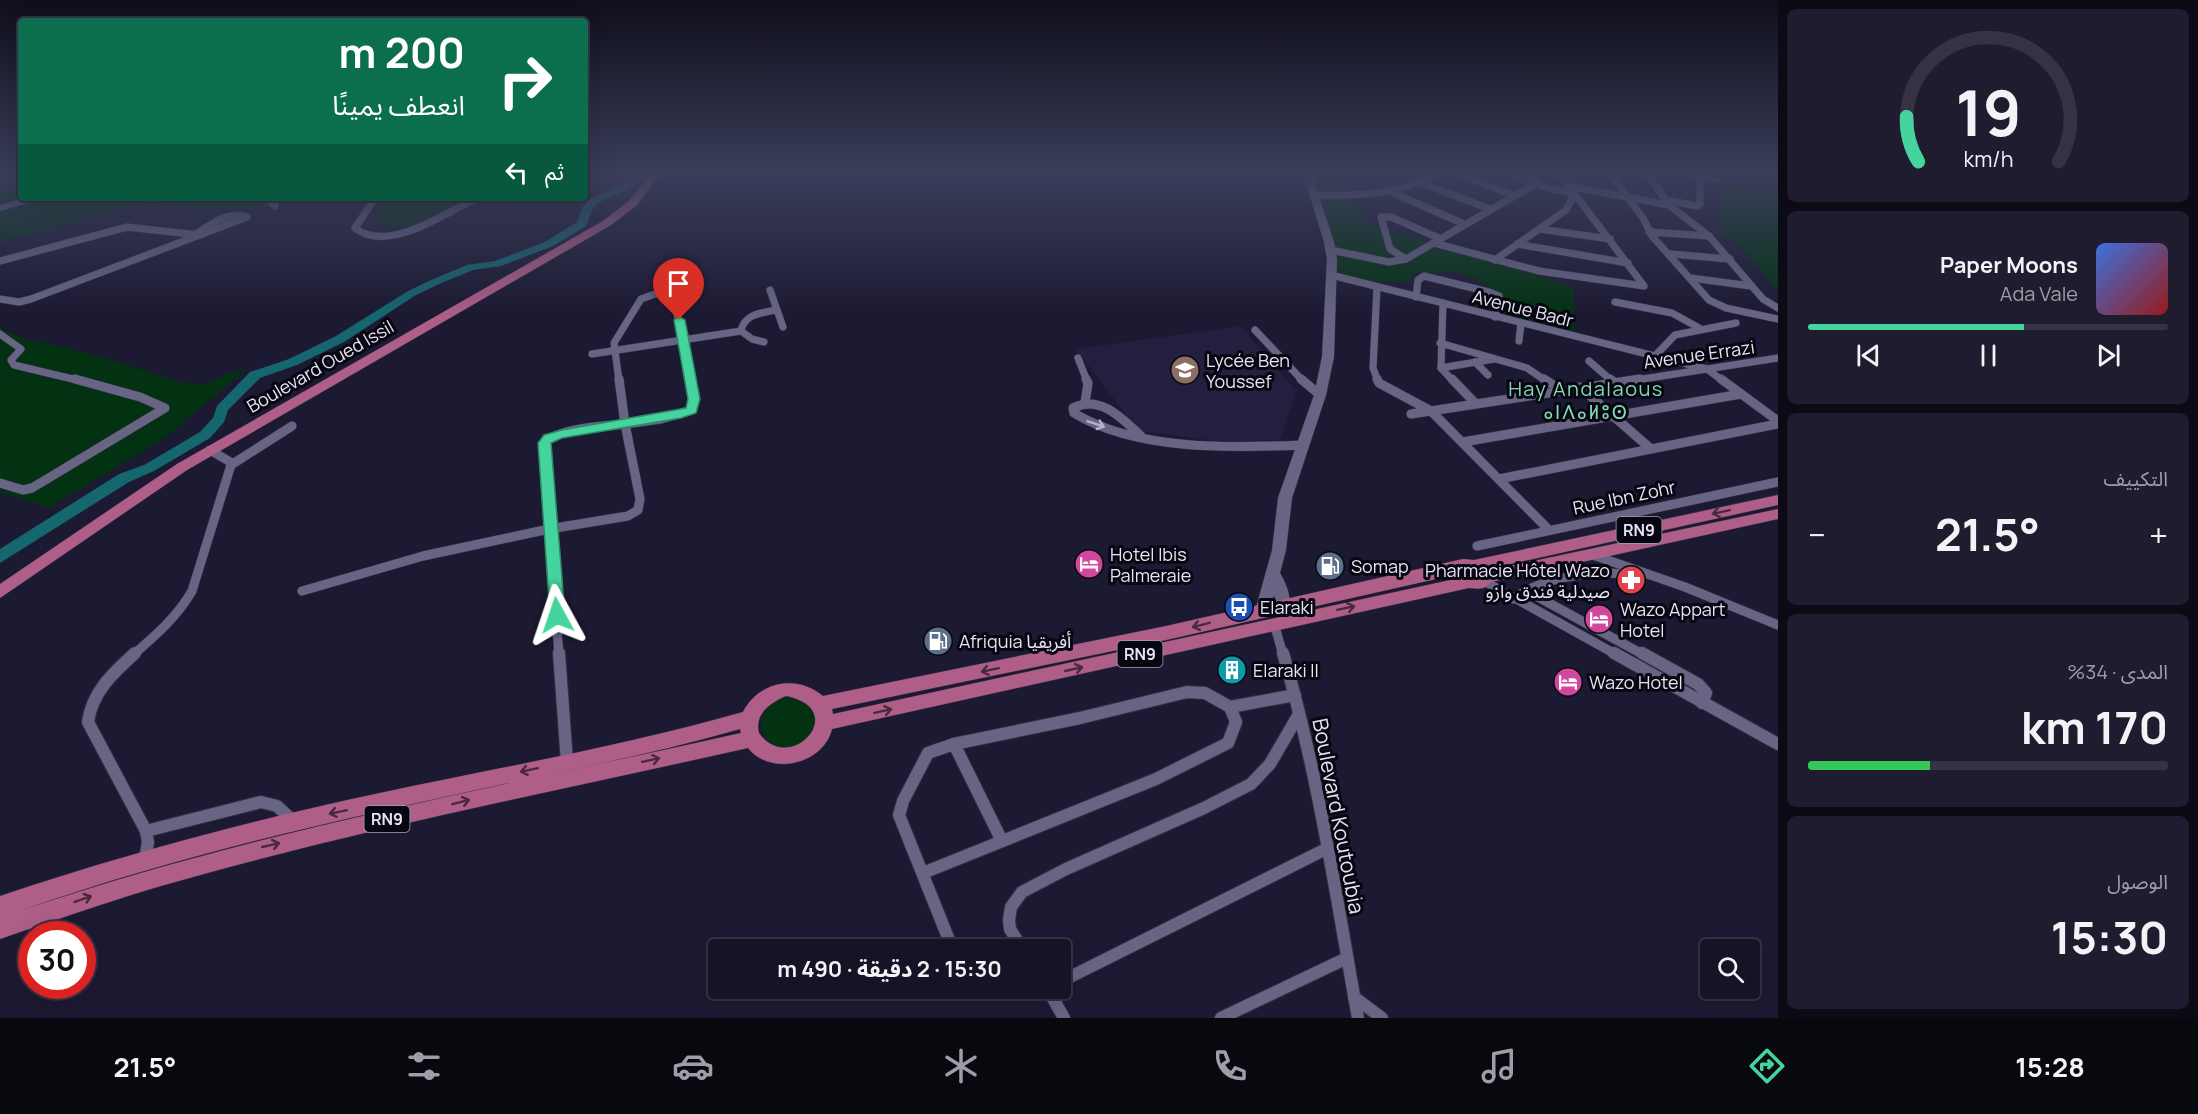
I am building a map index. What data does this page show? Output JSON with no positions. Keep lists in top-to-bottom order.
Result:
{
  "streets": {
    "main road": ["Boulevard Oued Issil", "RN9"],
    "street": [
      "Avenue Badr",
      "Avenue Errazi",
      "Rue Ibn Zohr",
      "Boulevard Koutoubia"
    ]
  },
  "crossings": [
    ["Avenue Badr", "Avenue Errazi"],
    ["RN9", "Boulevard Koutoubia"]
  ],
  "districts": ["Hay Andalaous ⴰⵏⴷⴰⵍⵓⵙ"],
  "places": {
    "school or university": ["Lycée Ben Youssef"],
    "hotel": ["Hotel Ibis Palmeraie", "Wazo Appart Hotel", "Wazo Hotel"],
    "fuel station": ["Somap", "Afriquia أفريقيا"],
    "pharmacy": ["Pharmacie Hôtel Wazo صيدلية فندق وازو"],
    "bus stop": ["Elaraki"],
    "building": ["Elaraki II"]
  },
  "page": {
    "turn": ["200 m", "انعطف يمينًا"],
    "then": "ثم",
    "song": ["Paper Moons", "Ada Vale"],
    "tile": [
      "التكييف",
      ["المدى · 34%", "170 km"],
      ["الوصول", "15:30"]
    ],
    "heat": ["−", "21.5°", "+"],
    "limit": "30",
    "trip": "15:30 · 2 دقيقة · 490 m",
    "tabs": ["15:28", "21.5°"],
    "gauge": ["19", "km/h"]
  }
}
